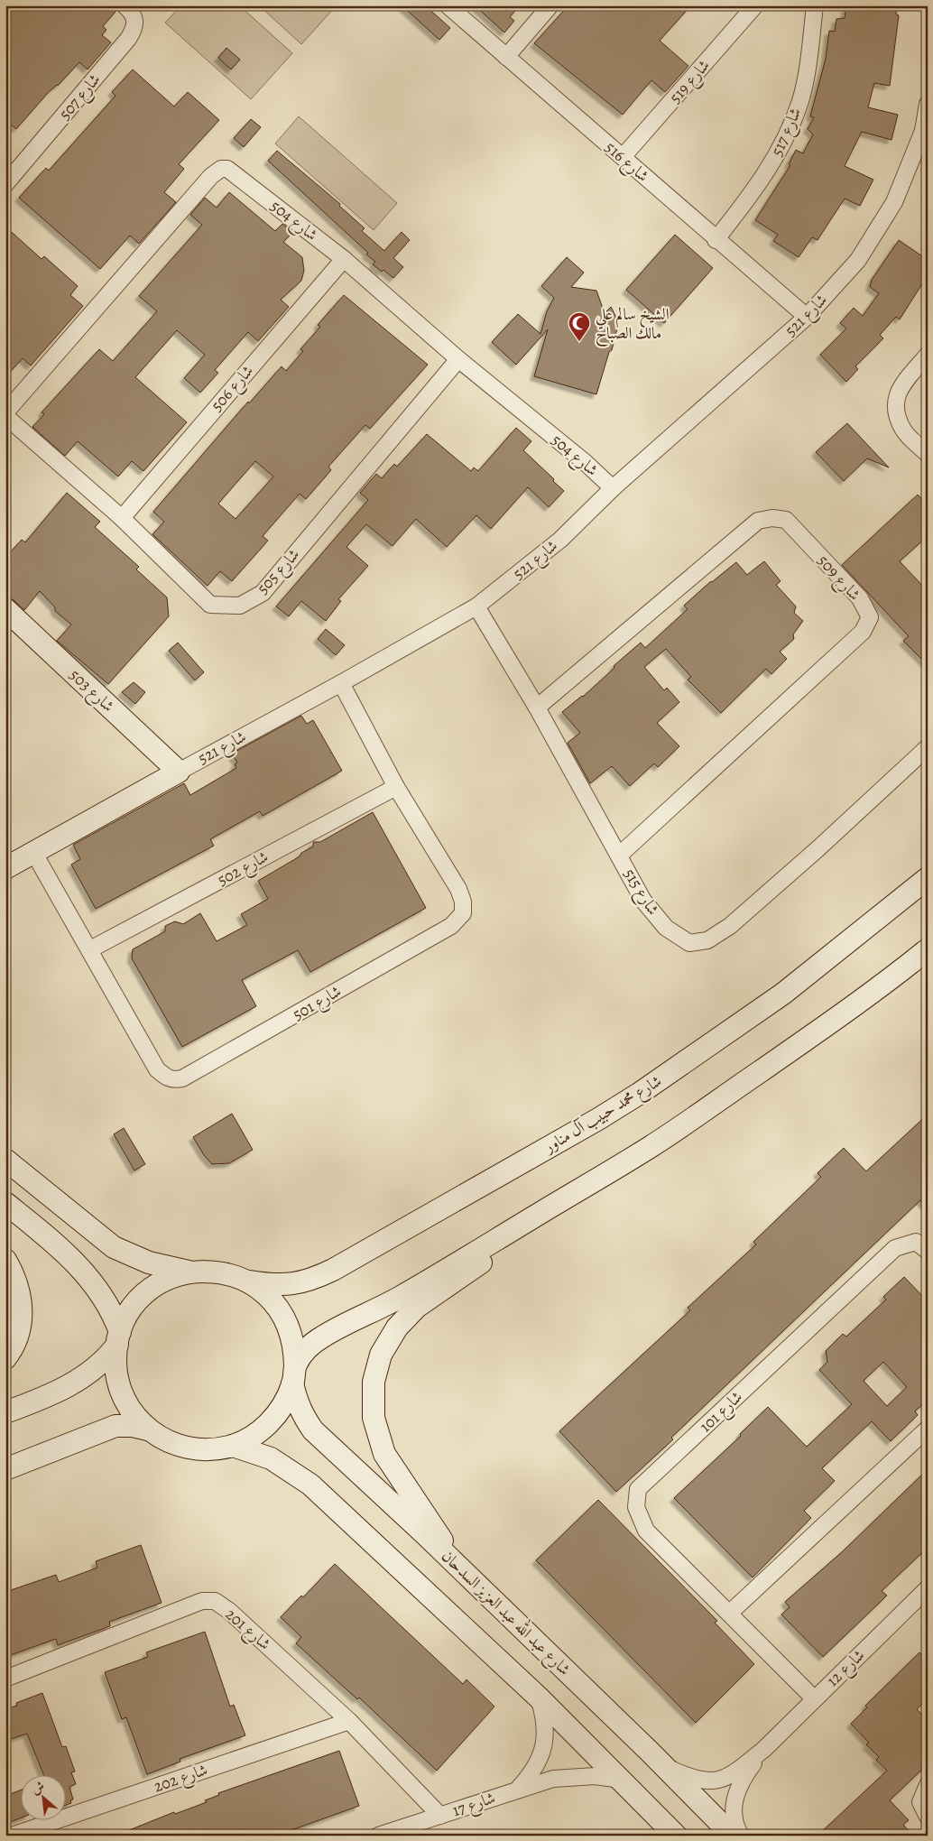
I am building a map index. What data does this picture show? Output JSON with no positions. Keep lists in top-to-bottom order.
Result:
{
  "streets": {
    "main road": [
      "شارع 521",
      "شارع 503",
      "شارع محمد حبيب آل مناور",
      "شارع عبد الله عبد العزيز السدحان"
    ],
    "street": [
      "شارع 519",
      "شارع 507",
      "شارع 517",
      "شارع 516",
      "شارع 504",
      "شارع 506",
      "شارع 505",
      "شارع 509",
      "شارع 502",
      "شارع 515",
      "شارع 501",
      "شارع 101",
      "شارع 201",
      "شارع 12",
      "شارع 202",
      "شارع 17"
    ]
  },
  "crossings": [
    ["شارع 519", "شارع 516"],
    ["شارع 517", "شارع 516"],
    ["شارع 516", "شارع 521"],
    ["شارع 504", "شارع 521"],
    ["شارع 504", "شارع 506"],
    ["شارع 504", "شارع 505"],
    ["شارع 521", "شارع 503"],
    ["شارع 521", "شارع 515"],
    ["شارع 521", "شارع 501"],
    ["شارع 506", "شارع 505"],
    ["شارع 509", "شارع 515"],
    ["شارع 502", "شارع 501"],
    ["شارع محمد حبيب آل مناور", "شارع عبد الله عبد العزيز السدحان"],
    ["شارع 101", "شارع 12"],
    ["شارع عبد الله عبد العزيز السدحان", "شارع 12"],
    ["شارع 201", "شارع 202"],
    ["شارع 201", "شارع 17"]
  ],
  "places": {
    "mosque": ["الشيخ سالم علي مالك الصباح"]
  },
  "north": "top left"
}
